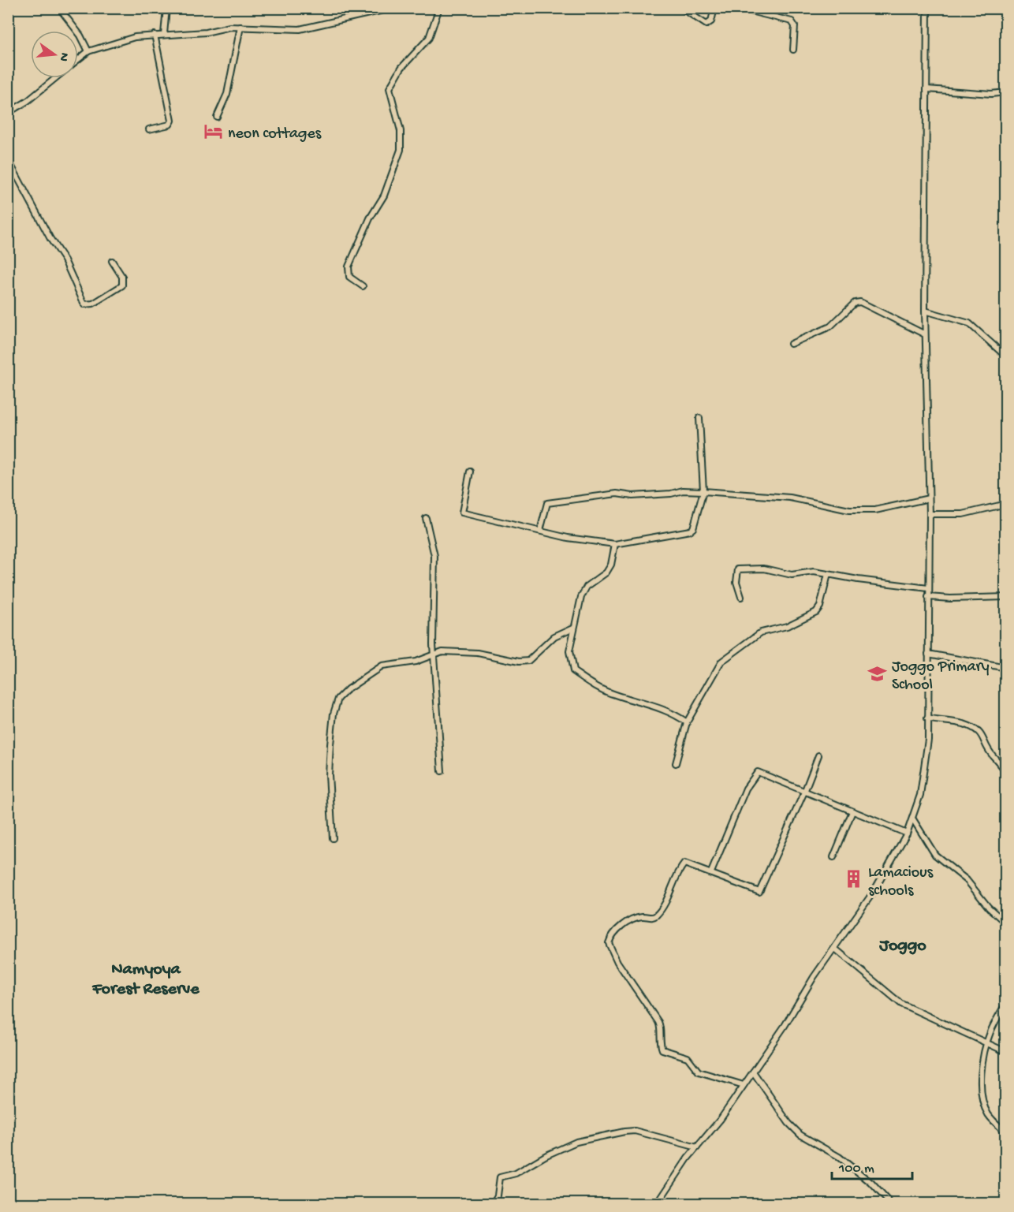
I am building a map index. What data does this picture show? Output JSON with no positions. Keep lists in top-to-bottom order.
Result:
{
  "districts": ["Joggo", "Namyoya Forest Reserve"],
  "places": {
    "hotel": ["neon cottages"],
    "school or university": ["Joggo Primary School"],
    "building": ["Lamacious schools"]
  },
  "scale_bar": "100 m",
  "north": "right"
}
